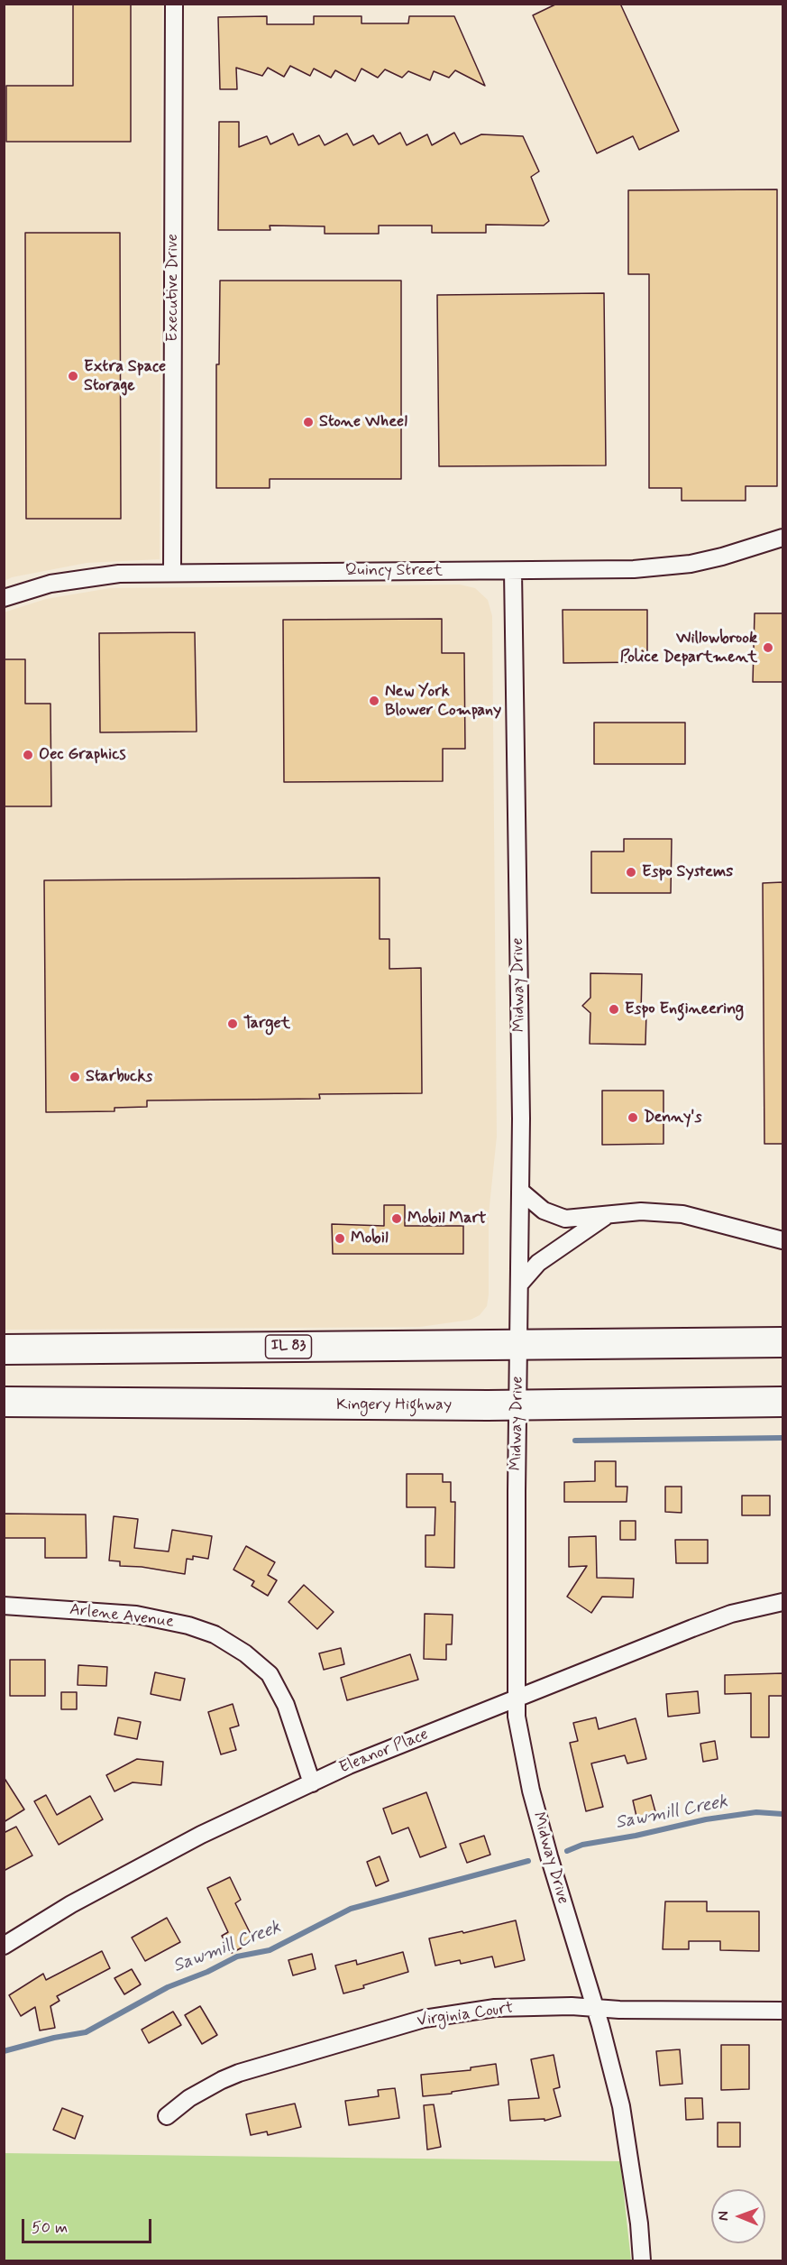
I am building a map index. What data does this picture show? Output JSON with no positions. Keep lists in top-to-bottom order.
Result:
{
  "streets": {
    "highway": ["IL 83", "Kingery Highway"],
    "street": [
      "Executive Drive",
      "Quincy Street",
      "Midway Drive",
      "Arlene Avenue",
      "Eleanor Place",
      "Virginia Court"
    ]
  },
  "crossings": [
    ["Executive Drive", "Quincy Street"],
    ["Quincy Street", "Midway Drive"],
    ["Midway Drive", "IL 83"],
    ["Midway Drive", "Kingery Highway"],
    ["Midway Drive", "Eleanor Place"],
    ["Midway Drive", "Virginia Court"],
    ["Arlene Avenue", "Eleanor Place"]
  ],
  "water": ["Sawmill Creek"],
  "places": [
    "Extra Space Storage",
    "Stone Wheel",
    "Willowbrook Police Department",
    "New York Blower Company",
    "Oec Graphics",
    "Espo Systems",
    "Espo Engineering",
    "Target",
    "Starbucks",
    "Denny's",
    "Mobil Mart",
    "Mobil"
  ],
  "scale_bar": "50 m",
  "north": "left"
}
